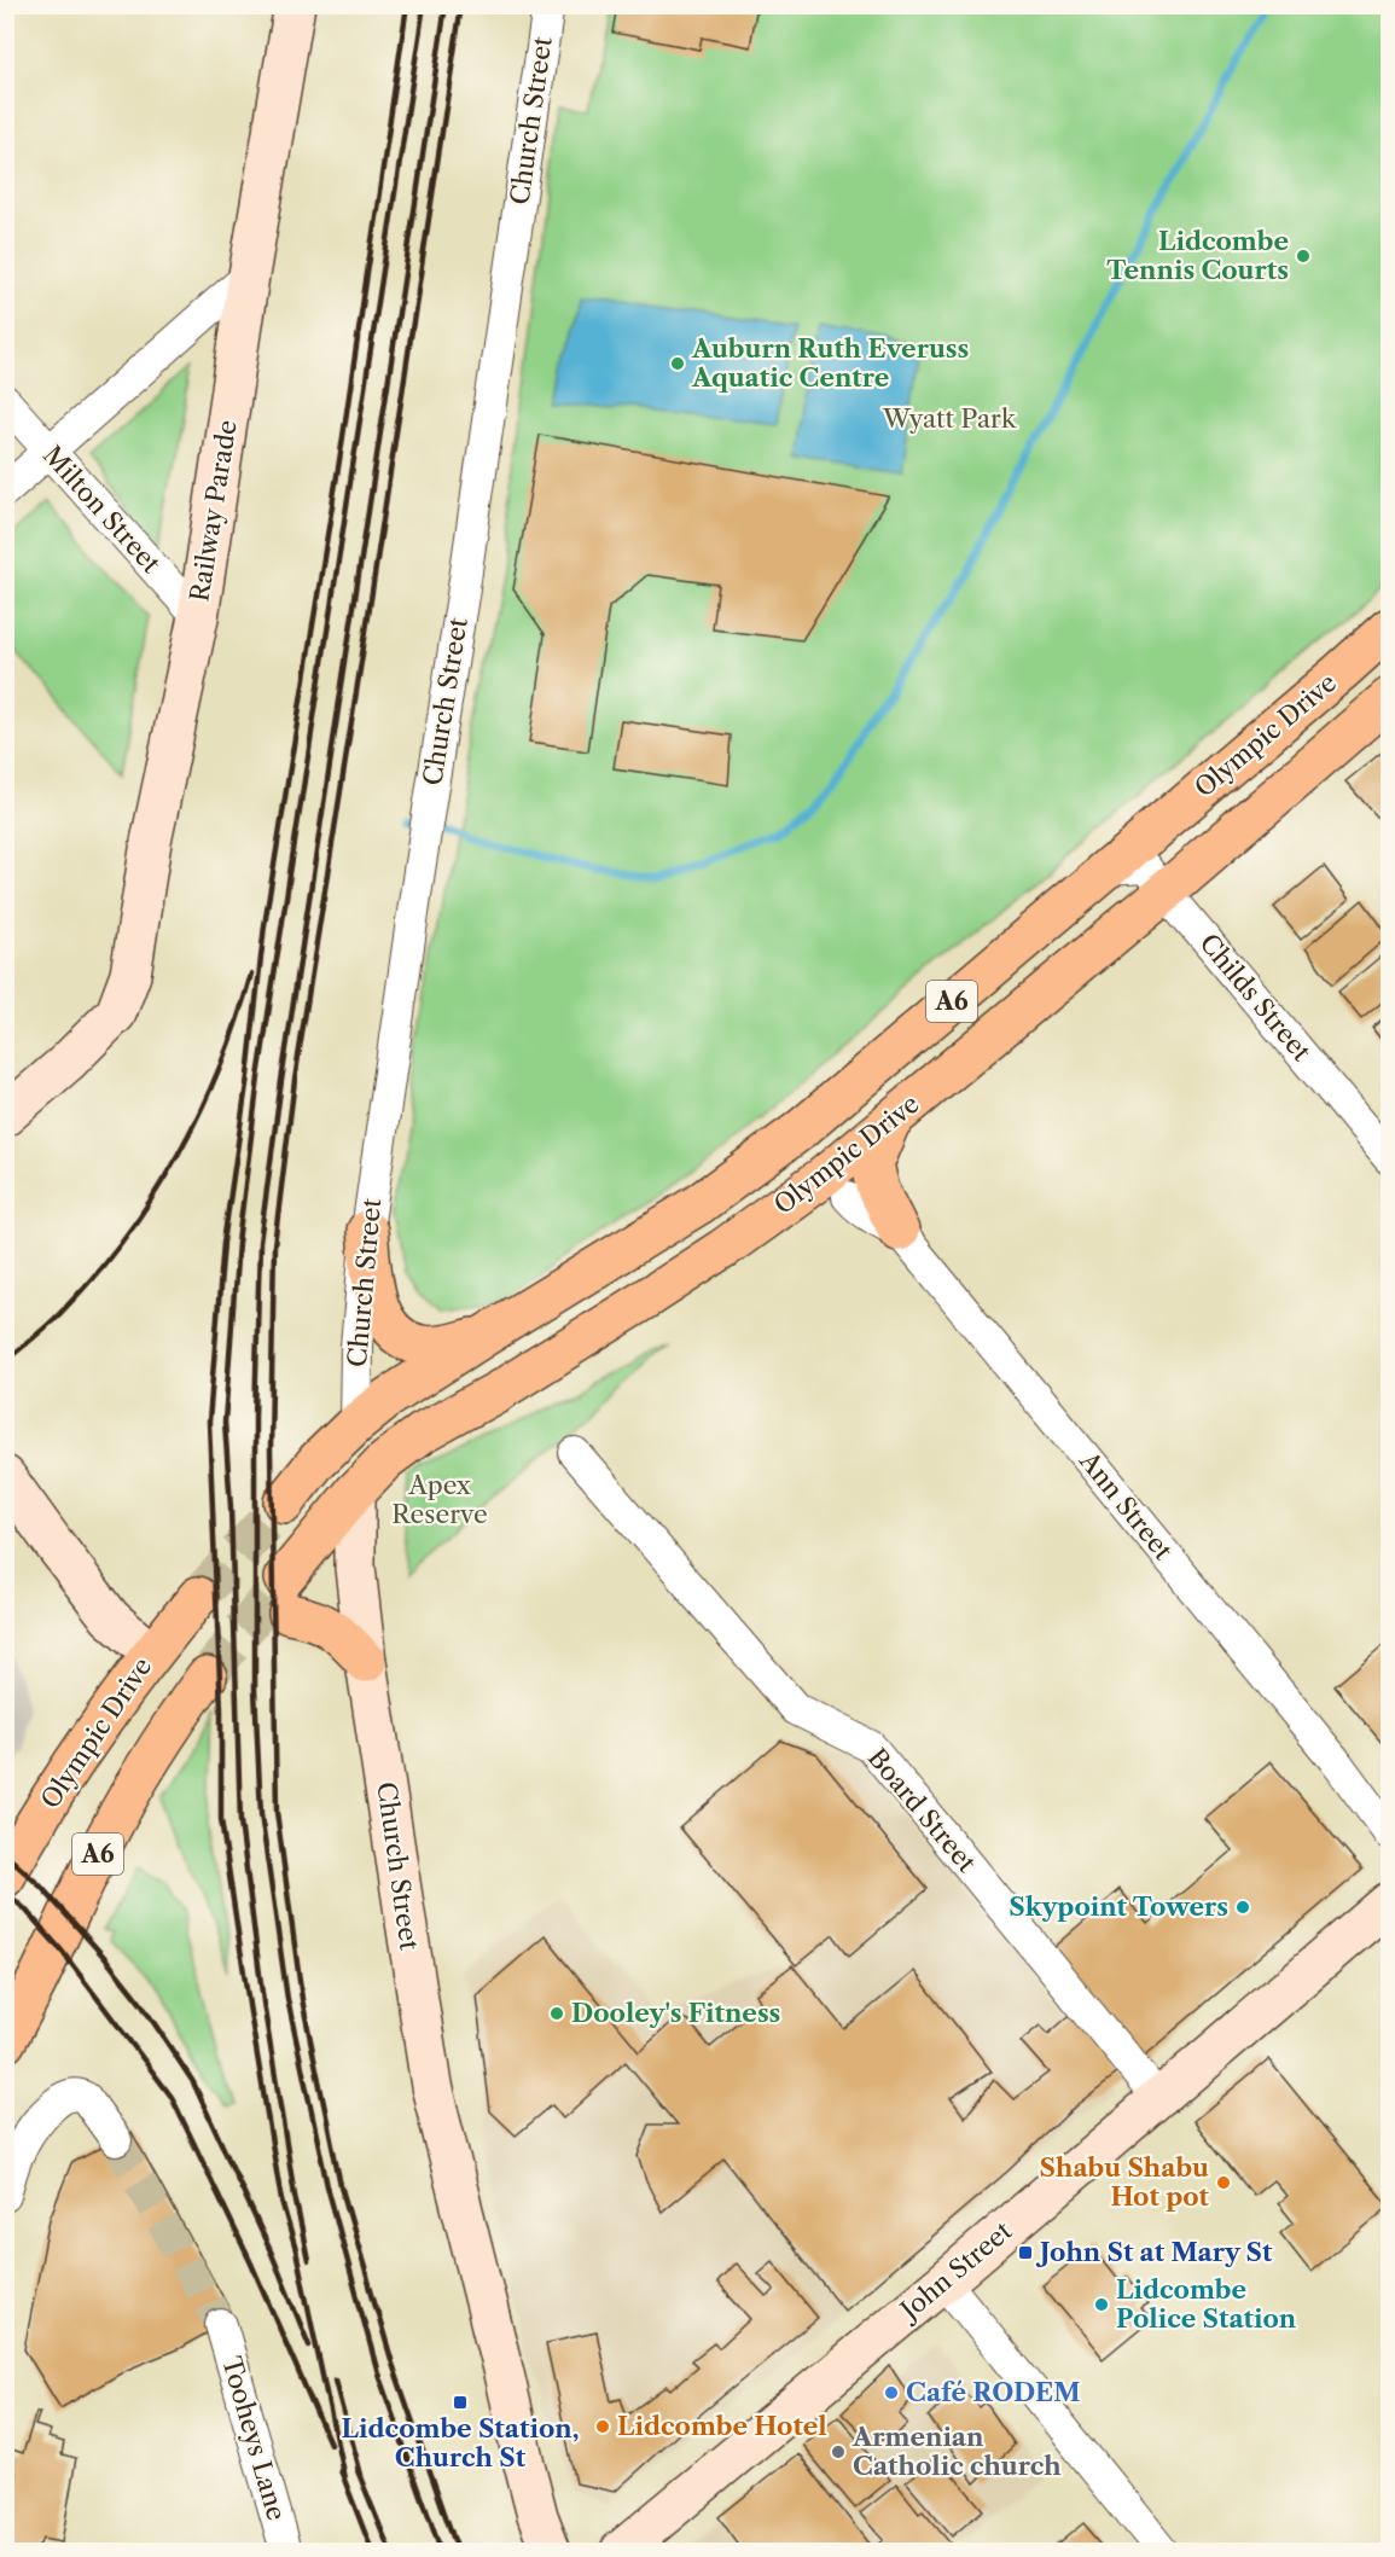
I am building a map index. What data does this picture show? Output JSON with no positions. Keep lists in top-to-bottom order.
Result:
{
  "streets": {
    "highway": ["Church Street", "Olympic Drive", "A6"],
    "street": [
      "Milton Street",
      "Railway Parade",
      "Childs Street",
      "Ann Street",
      "Board Street",
      "John Street",
      "Tooheys Lane"
    ]
  },
  "crossings": [
    ["Church Street", "Olympic Drive"],
    ["Milton Street", "Railway Parade"],
    ["Olympic Drive", "Childs Street"],
    ["Board Street", "John Street"]
  ],
  "parks": ["Wyatt Park", "Apex Reserve"],
  "places": {
    "other": [
      "Lidcombe Tennis Courts",
      "Auburn Ruth Everuss Aquatic Centre",
      "Skypoint Towers",
      "Dooley's Fitness",
      "Shabu Shabu Hot pot",
      "Lidcombe Police Station",
      "Café RODEM",
      "Lidcombe Hotel",
      "Armenian Catholic church"
    ],
    "transit": ["John St at Mary St", "Lidcombe Station, Church St"]
  }
}
